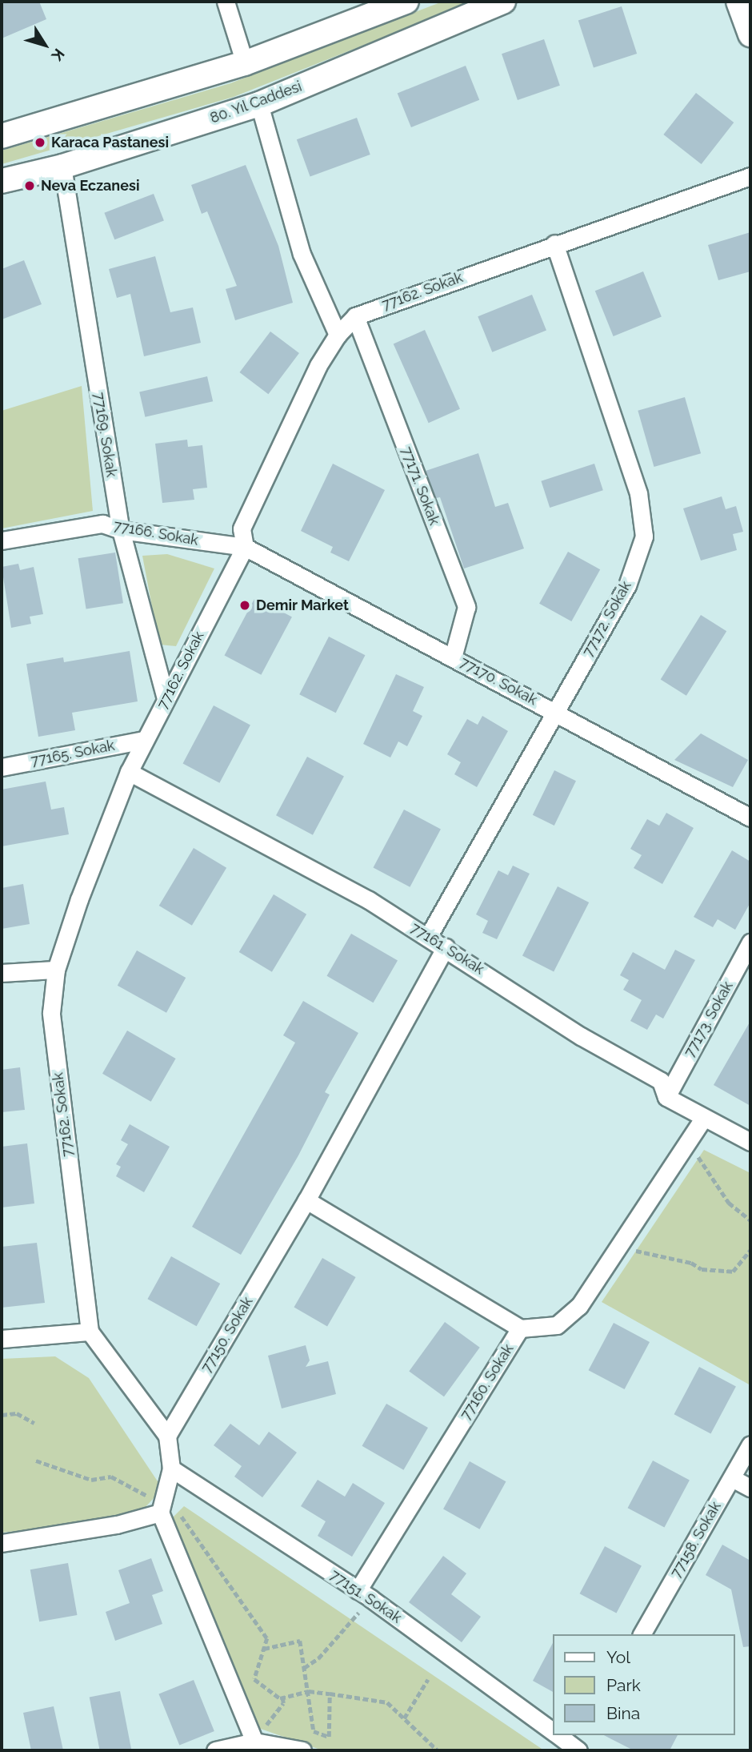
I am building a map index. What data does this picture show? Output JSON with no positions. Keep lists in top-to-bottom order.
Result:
{
  "streets": {
    "main road": ["80. Yıl Caddesi"],
    "street": [
      "77162. Sokak",
      "77169. Sokak",
      "77171. Sokak",
      "77166. Sokak",
      "77172. Sokak",
      "77170. Sokak",
      "77165. Sokak",
      "77161. Sokak",
      "77173. Sokak",
      "77150. Sokak",
      "77160. Sokak",
      "77158. Sokak",
      "77151. Sokak"
    ]
  },
  "crossings": [
    ["80. Yıl Caddesi", "77169. Sokak"],
    ["77162. Sokak", "77169. Sokak"],
    ["77162. Sokak", "77171. Sokak"],
    ["77162. Sokak", "77166. Sokak"],
    ["77162. Sokak", "77172. Sokak"],
    ["77162. Sokak", "77170. Sokak"],
    ["77162. Sokak", "77165. Sokak"],
    ["77162. Sokak", "77161. Sokak"],
    ["77162. Sokak", "77150. Sokak"],
    ["77169. Sokak", "77166. Sokak"],
    ["77171. Sokak", "77170. Sokak"],
    ["77166. Sokak", "77170. Sokak"],
    ["77172. Sokak", "77170. Sokak"],
    ["77172. Sokak", "77161. Sokak"],
    ["77161. Sokak", "77173. Sokak"],
    ["77161. Sokak", "77150. Sokak"],
    ["77150. Sokak", "77160. Sokak"],
    ["77160. Sokak", "77151. Sokak"]
  ],
  "places": ["Karaca Pastanesi", "Neva Eczanesi", "Demir Market"],
  "legend": ["Yol", "Park", "Bina"],
  "north": "bottom right"
}
